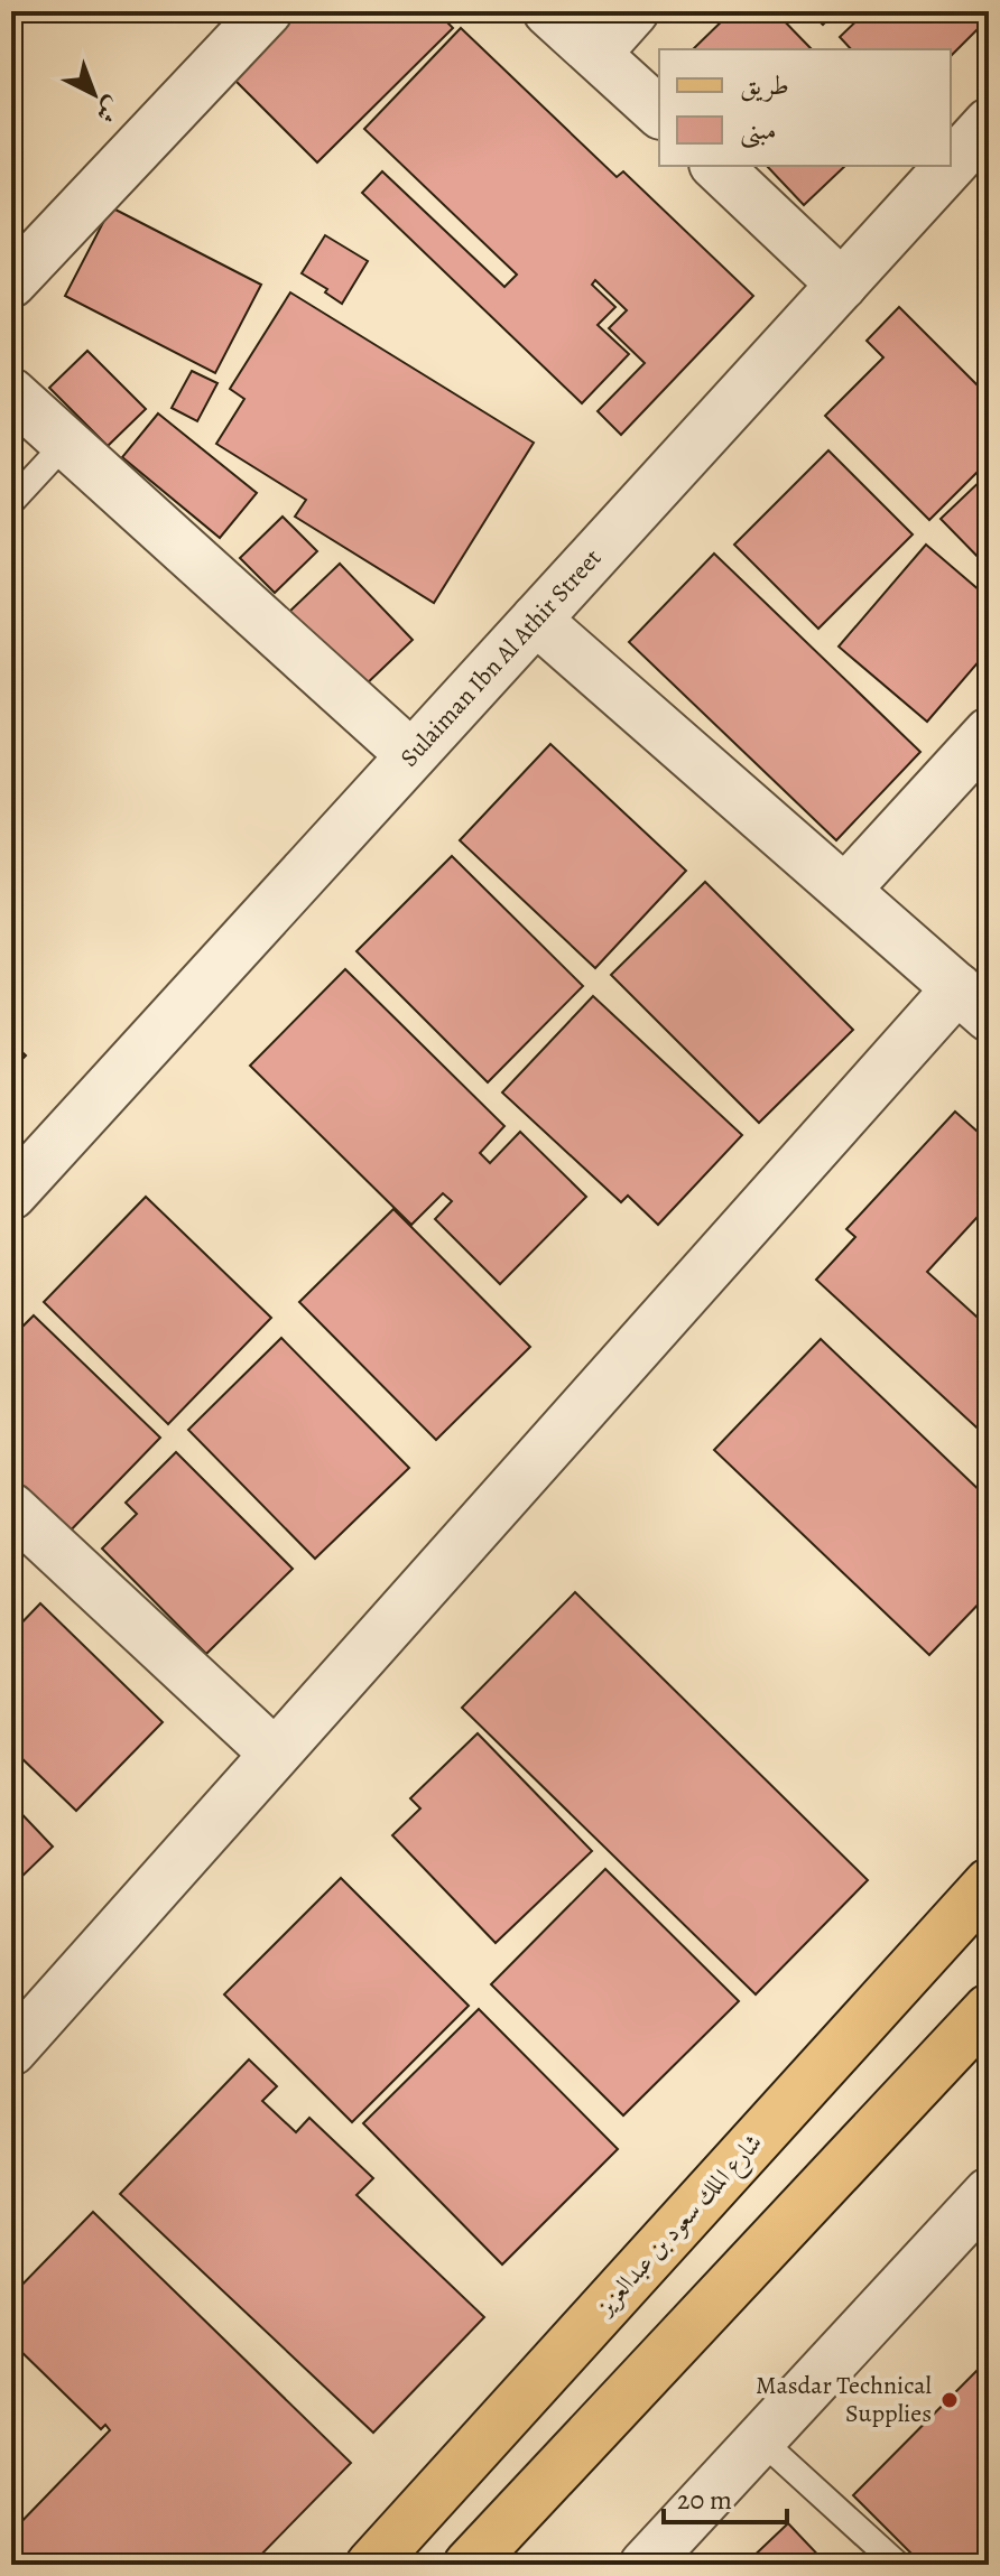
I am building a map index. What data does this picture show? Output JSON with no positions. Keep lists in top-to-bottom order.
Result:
{
  "streets": {
    "main road": ["شارع الملك سعود بن عبدالعزيز"],
    "street": ["Sulaiman Ibn Al Athir Street"]
  },
  "places": ["Masdar Technical Supplies"],
  "legend": ["طريق", "مبنى"],
  "scale_bar": "20 m",
  "north": "bottom right"
}
